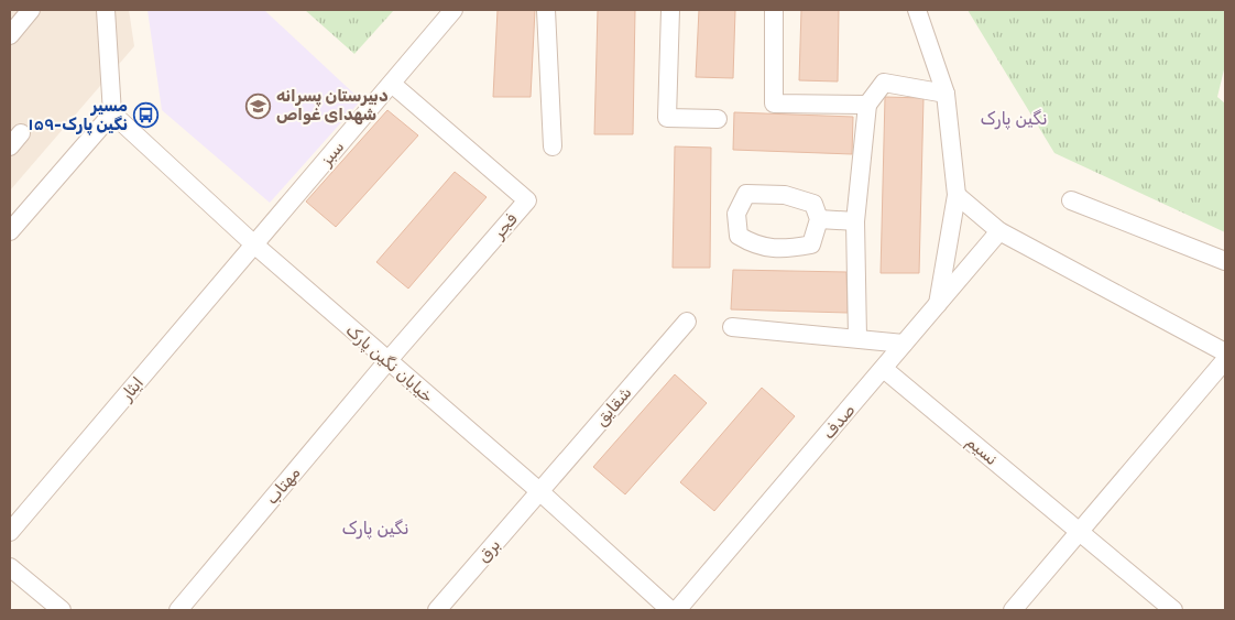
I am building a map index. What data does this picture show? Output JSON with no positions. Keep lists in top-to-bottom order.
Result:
{
  "streets": {
    "street": [
      "سبز",
      "فجر",
      "خیابان نگین پارک",
      "ایثار",
      "شقایق",
      "صدف",
      "نسیم",
      "مهتاب",
      "برق"
    ]
  },
  "crossings": [
    ["سبز", "فجر"],
    ["سبز", "خیابان نگین پارک"],
    ["سبز", "ایثار"],
    ["فجر", "خیابان نگین پارک"],
    ["فجر", "مهتاب"],
    ["خیابان نگین پارک", "ایثار"],
    ["خیابان نگین پارک", "شقایق"],
    ["خیابان نگین پارک", "مهتاب"],
    ["خیابان نگین پارک", "برق"],
    ["شقایق", "برق"],
    ["صدف", "نسیم"]
  ],
  "districts": ["نگین پارک", "نگین پارک"],
  "places": {
    "school or university": ["دبیرستان پسرانه شهدای غواص"],
    "bus stop": ["مسیر ۱۵۹-نگین پارک"]
  }
}
